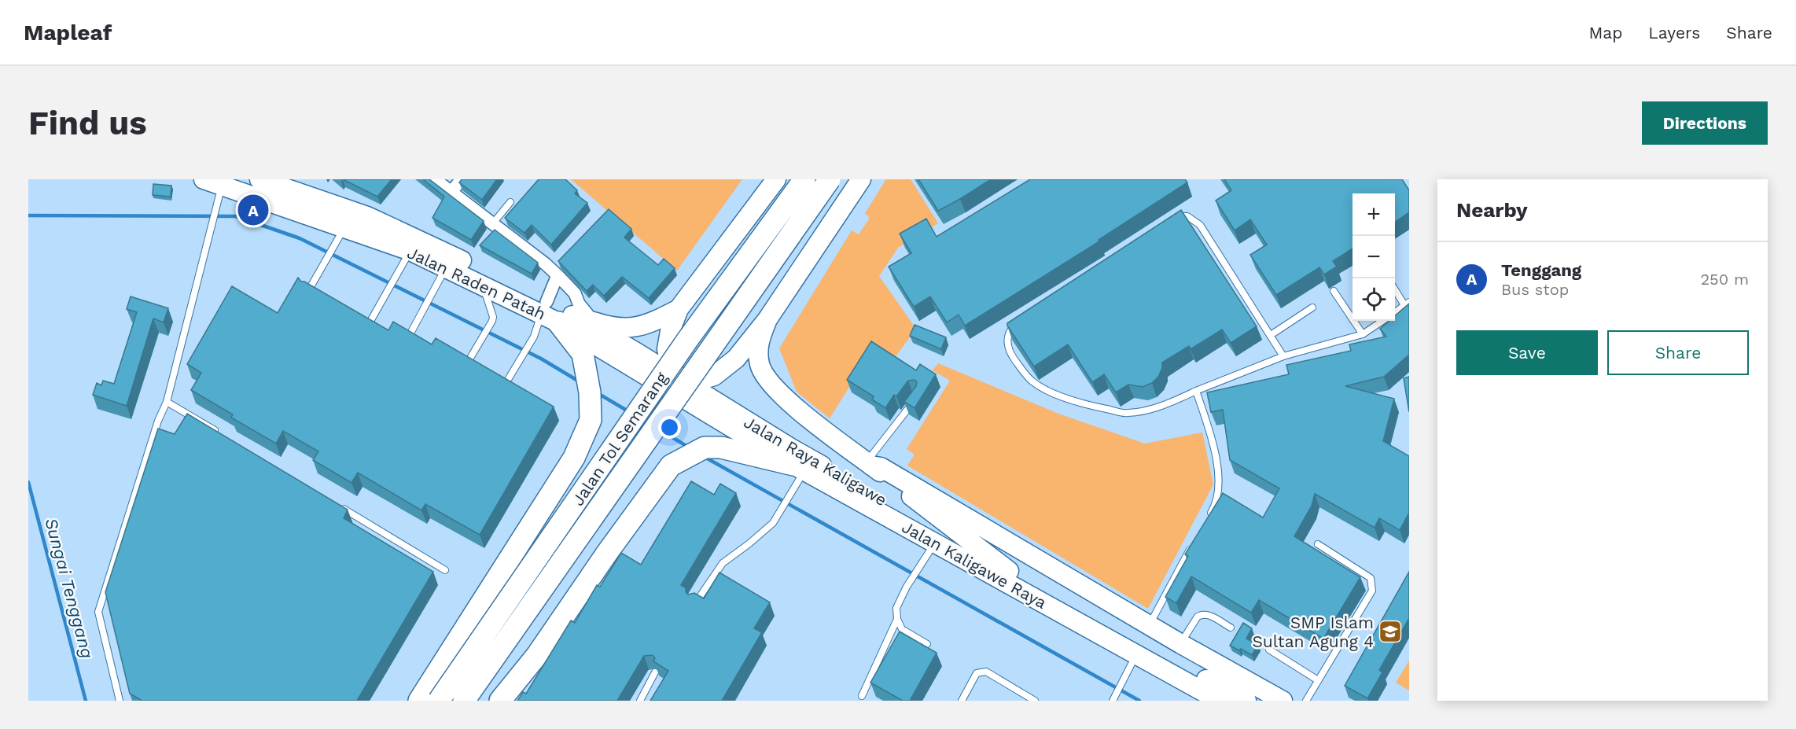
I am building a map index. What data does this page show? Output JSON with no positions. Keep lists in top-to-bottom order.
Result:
{
  "streets": {
    "highway": [
      "Jalan Raden Patah",
      "Jalan Tol Semarang",
      "Jalan Raya Kaligawe",
      "Jalan Kaligawe Raya"
    ]
  },
  "crossings": [
    ["Jalan Raden Patah", "Jalan Raya Kaligawe"],
    ["Jalan Raden Patah", "Jalan Kaligawe Raya"],
    ["Jalan Raya Kaligawe", "Jalan Kaligawe Raya"]
  ],
  "water": ["Sungai Tenggang"],
  "places": {
    "school or university": ["SMP Islam Sultan Agung 4"]
  },
  "page": {
    "header": "Mapleaf",
    "nav": ["Map", "Layers", "Share"],
    "buttons": [
      "Directions",
      ["Save", "Share"]
    ],
    "title": "Find us",
    "heading": "Nearby",
    "pins": "A",
    "map_buttons": ["+", "−"],
    "list": [
      {
        "mark": "A",
        "name": "Tenggang",
        "note": "Bus stop",
        "value": "250 m"
      }
    ]
  }
}
